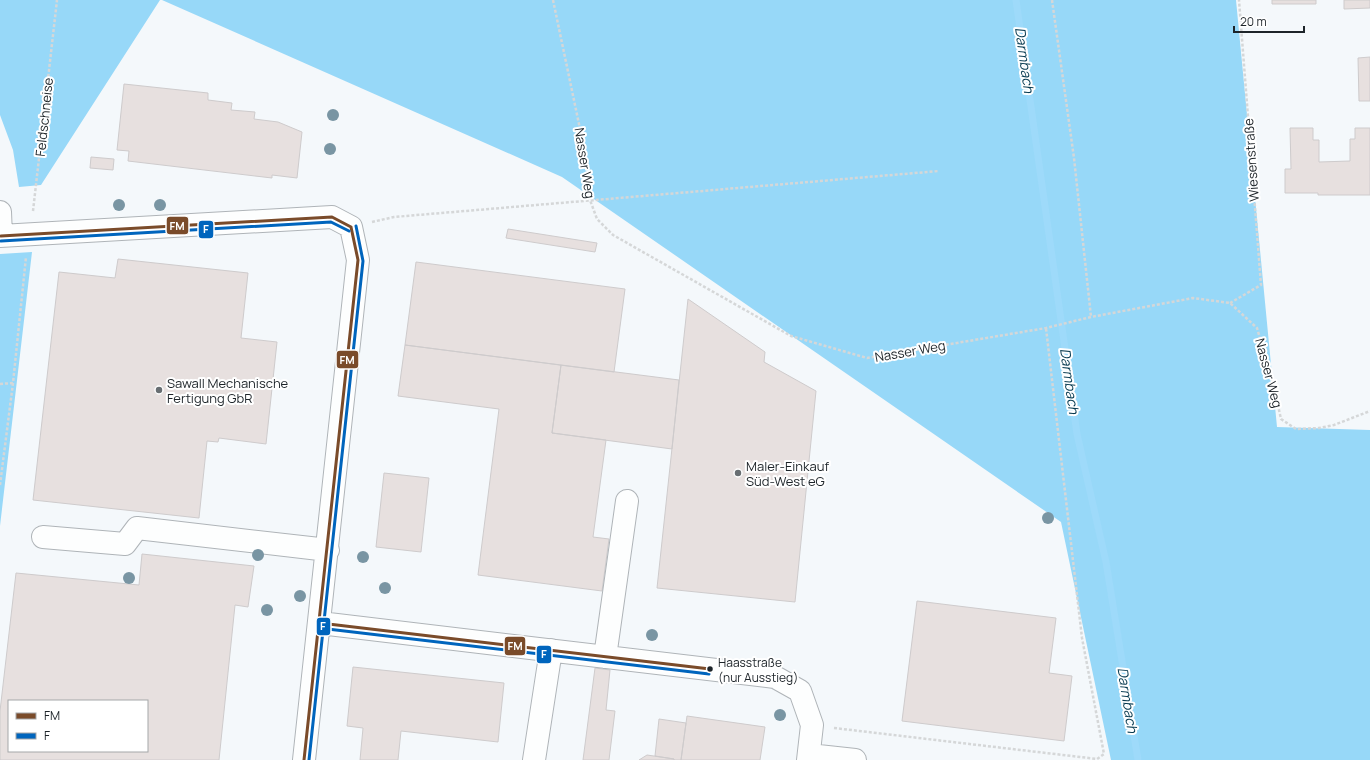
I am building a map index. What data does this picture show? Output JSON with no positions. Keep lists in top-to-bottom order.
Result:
{
  "streets": {
    "path": ["Feldschneise", "Wiesenstraße", "Nasser Weg"]
  },
  "crossings": [
    ["Wiesenstraße", "Nasser Weg"]
  ],
  "water": ["Darmbach"],
  "places": ["Sawall Mechanische Fertigung GbR", "Maler-Einkauf Süd-West eG", "Haasstraße (nur Ausstieg)"],
  "lines": ["transit line FM", "transit line F"],
  "legend": ["FM", "F"],
  "scale_bar": "20 m"
}
